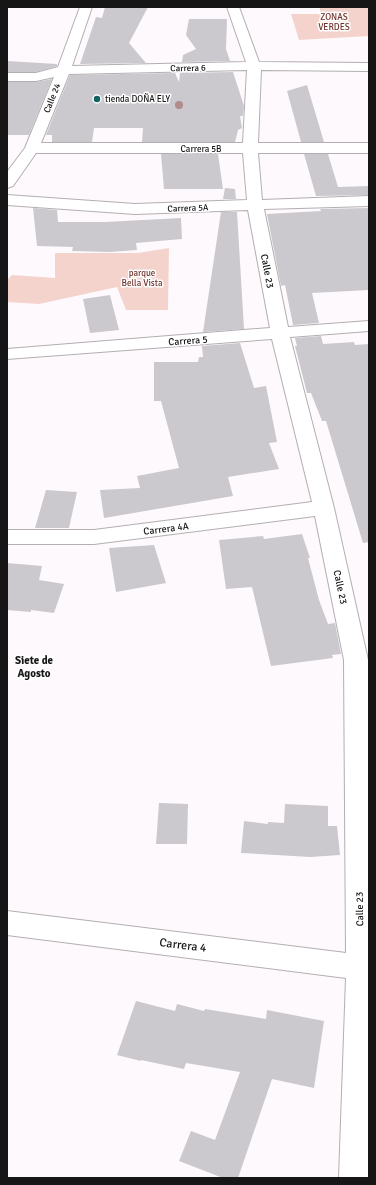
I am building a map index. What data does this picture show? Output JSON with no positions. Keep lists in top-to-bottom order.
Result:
{
  "streets": {
    "street": [
      "Carrera 6",
      "Calle 24",
      "Carrera 5B",
      "Carrera 5A",
      "Calle 23",
      "Carrera 5",
      "Carrera 4A",
      "Carrera 4"
    ]
  },
  "crossings": [
    ["Carrera 6", "Calle 24"],
    ["Carrera 6", "Calle 23"],
    ["Calle 24", "Carrera 5B"],
    ["Carrera 5B", "Calle 23"],
    ["Carrera 5A", "Calle 23"],
    ["Calle 23", "Carrera 5"],
    ["Calle 23", "Carrera 4A"],
    ["Calle 23", "Carrera 4"]
  ],
  "districts": ["Siete de Agosto"],
  "parks": ["ZONAS VERDES", "parque Bella Vista"],
  "places": ["tienda DOÑA ELY"]
}
